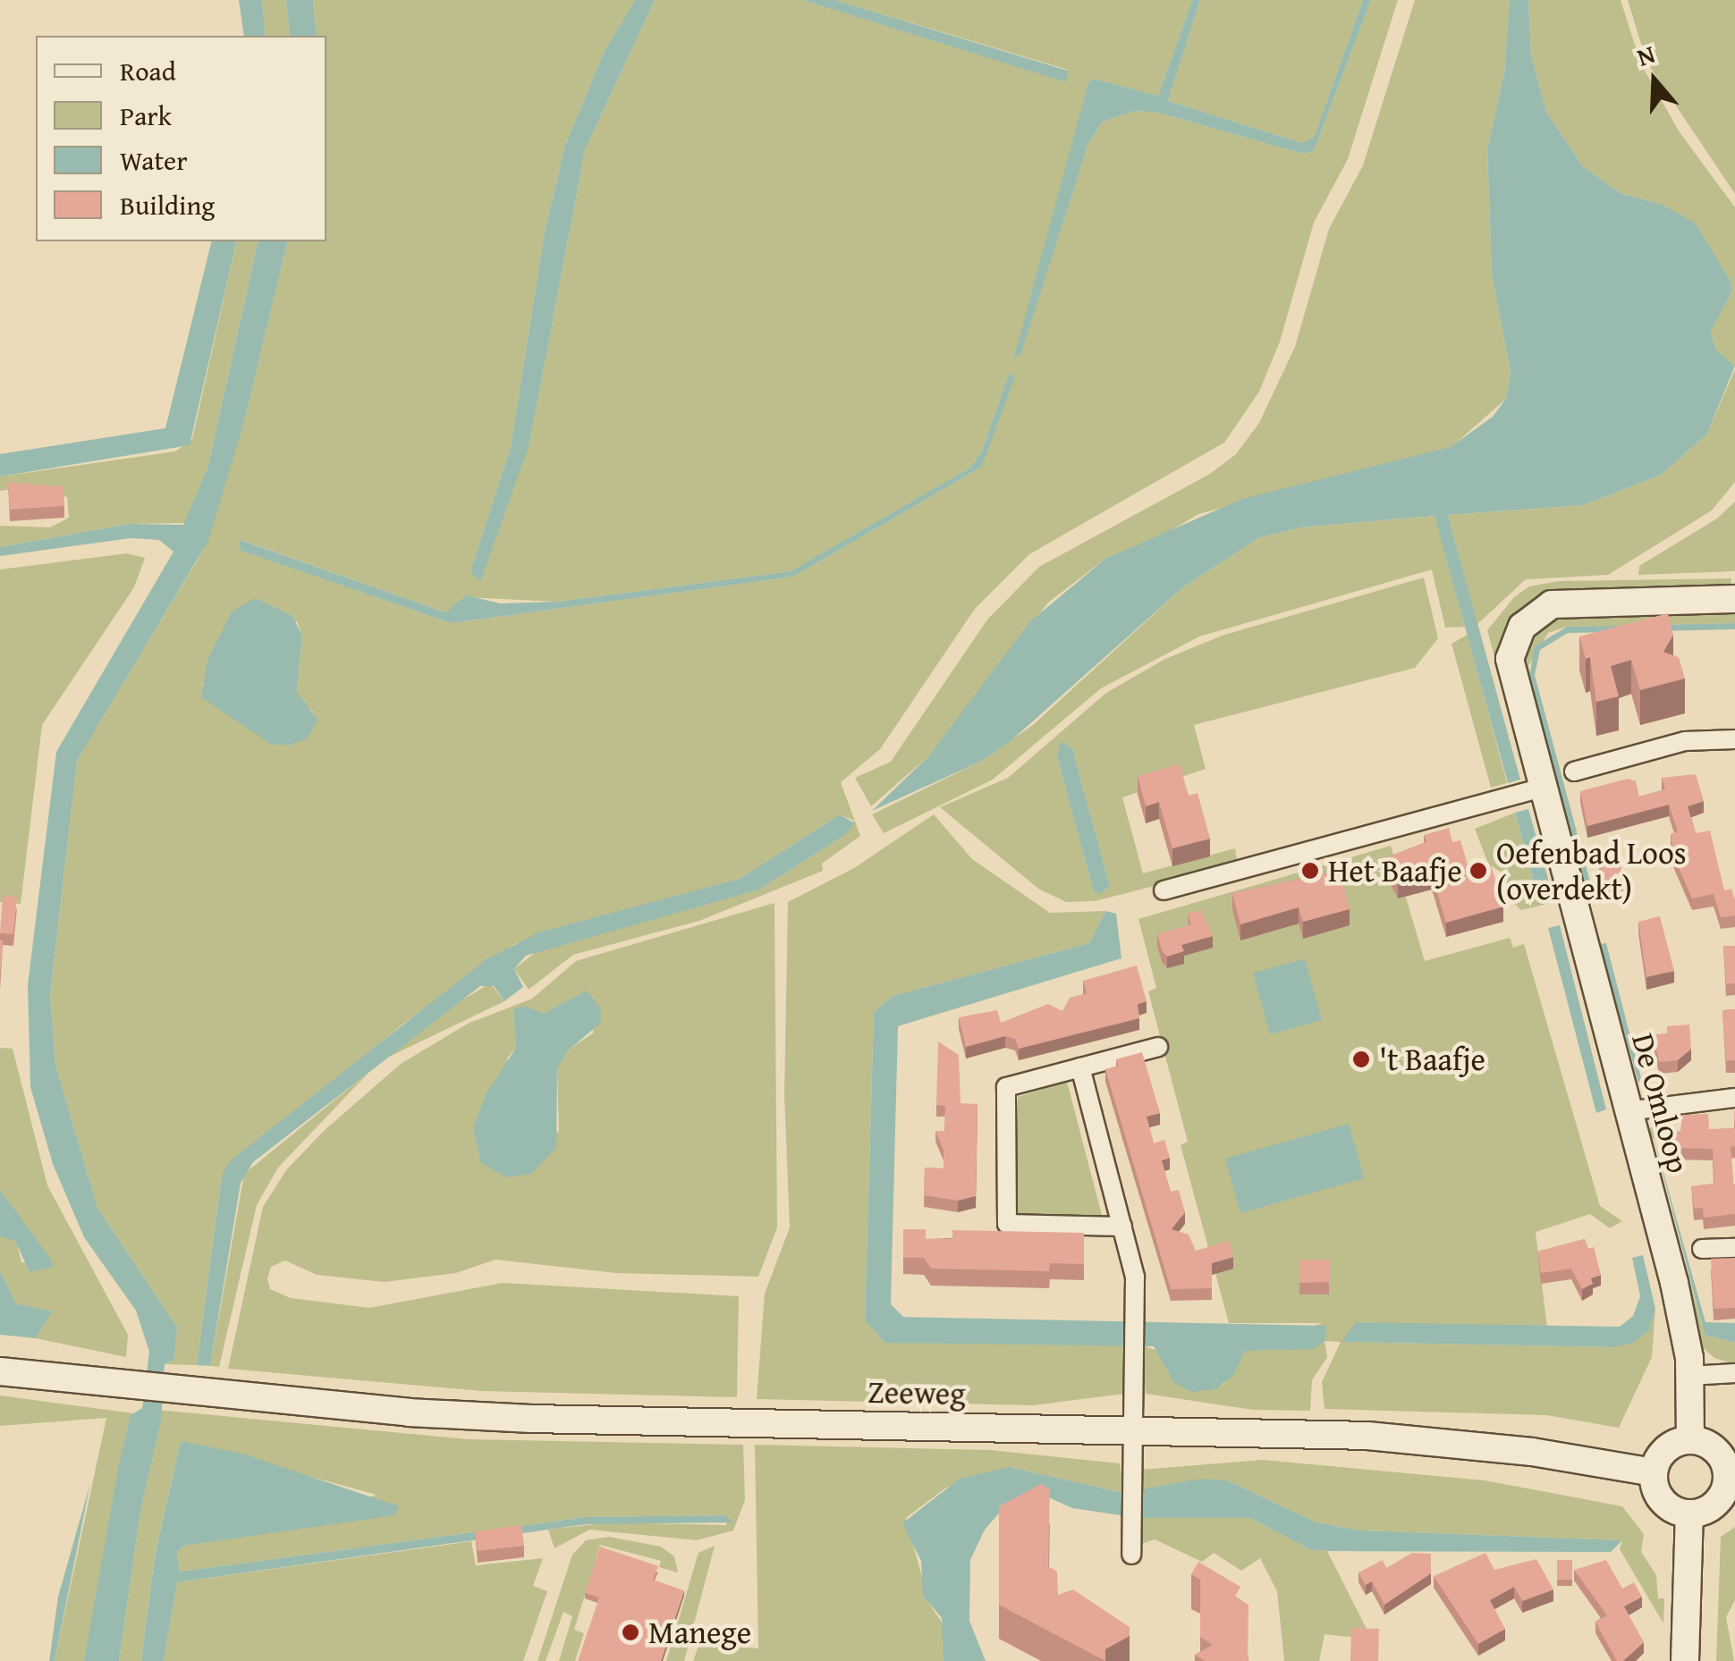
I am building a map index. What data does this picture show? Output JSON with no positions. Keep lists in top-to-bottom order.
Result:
{
  "streets": {
    "street": ["De Omloop", "Zeeweg"]
  },
  "crossings": [
    ["De Omloop", "Zeeweg"]
  ],
  "places": [
    "Het Baafje",
    "Oefenbad Loos (overdekt)",
    "'t Baafje",
    "Manege"
  ],
  "legend": [
    "Road",
    "Park",
    "Water",
    "Building"
  ],
  "north": "top"
}
